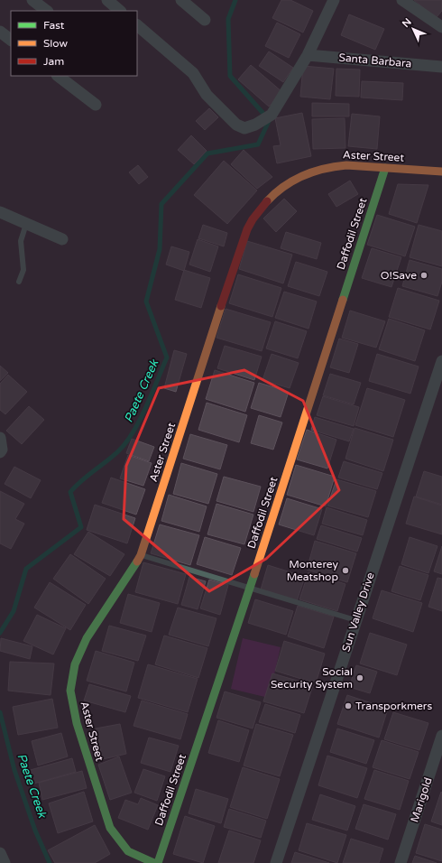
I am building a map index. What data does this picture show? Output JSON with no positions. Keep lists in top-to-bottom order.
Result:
{
  "streets": {
    "street": [
      "Santa Barbara",
      "Aster Street",
      "Daffodil Street",
      "Sun Valley Drive",
      "Marigold"
    ]
  },
  "crossings": [
    ["Aster Street", "Daffodil Street"]
  ],
  "water": ["Paete Creek"],
  "places": [
    "O!Save",
    "Monterey Meatshop",
    "Social Security System",
    "Transporkmers"
  ],
  "legend": ["Fast", "Slow", "Jam"],
  "north": "top left"
}
